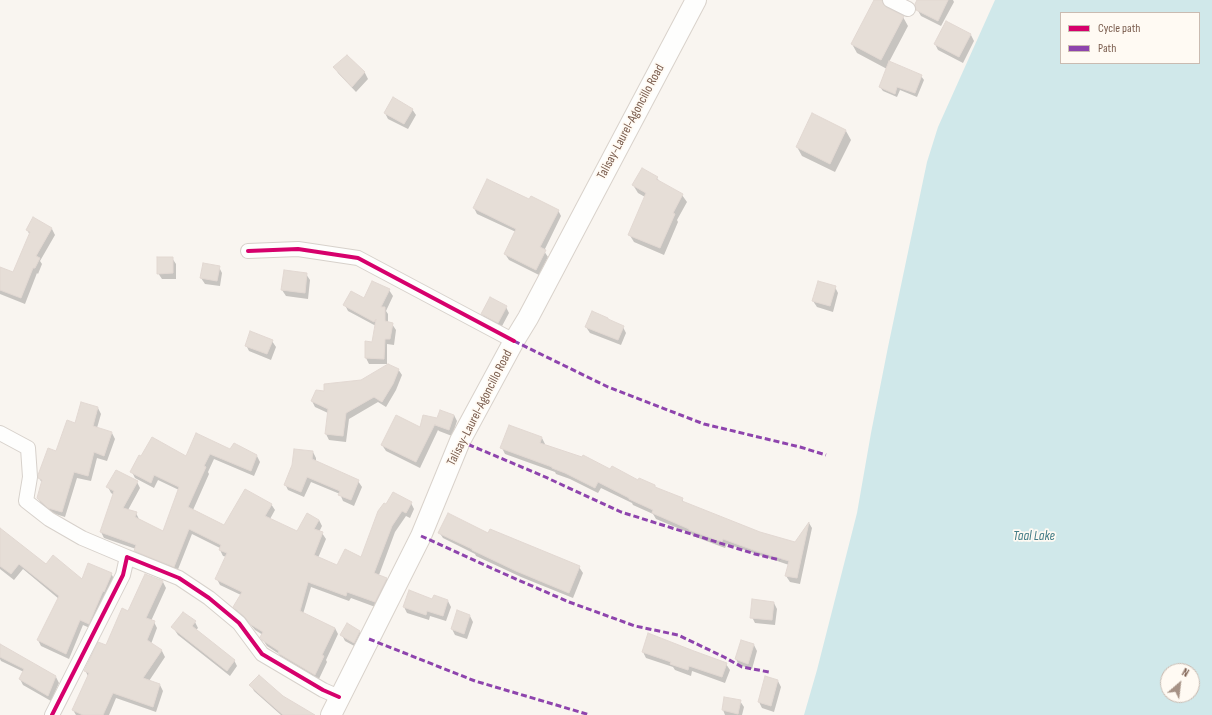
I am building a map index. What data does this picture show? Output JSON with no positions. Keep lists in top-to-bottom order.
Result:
{
  "streets": {
    "main road": ["Talisay-Laurel-Agoncillo Road"]
  },
  "water": ["Taal Lake"],
  "legend": ["Cycle path", "Path"],
  "north": "top right"
}
